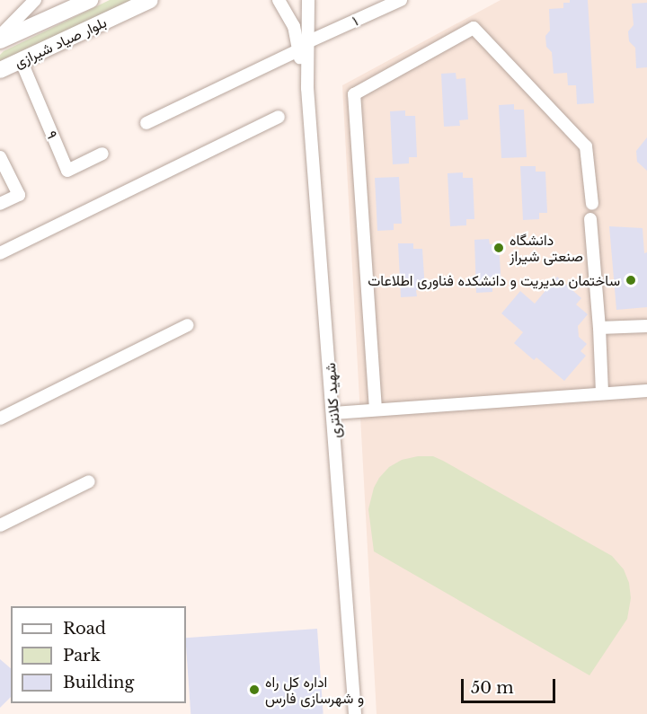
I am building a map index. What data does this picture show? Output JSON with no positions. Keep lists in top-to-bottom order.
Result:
{
  "streets": {
    "main road": ["بلوار صیاد شیرازی"],
    "street": ["۱", "۹", "شهید کلانتری"]
  },
  "crossings": [
    ["بلوار صیاد شیرازی", "۹"]
  ],
  "places": ["دانشگاه صنعتی شیراز", "ساختمان مدیریت و دانشکده فناوری اطلاعات", "اداره کل راه و شهرسازی فارس"],
  "legend": ["Road", "Park", "Building"],
  "scale_bar": "50 m"
}
